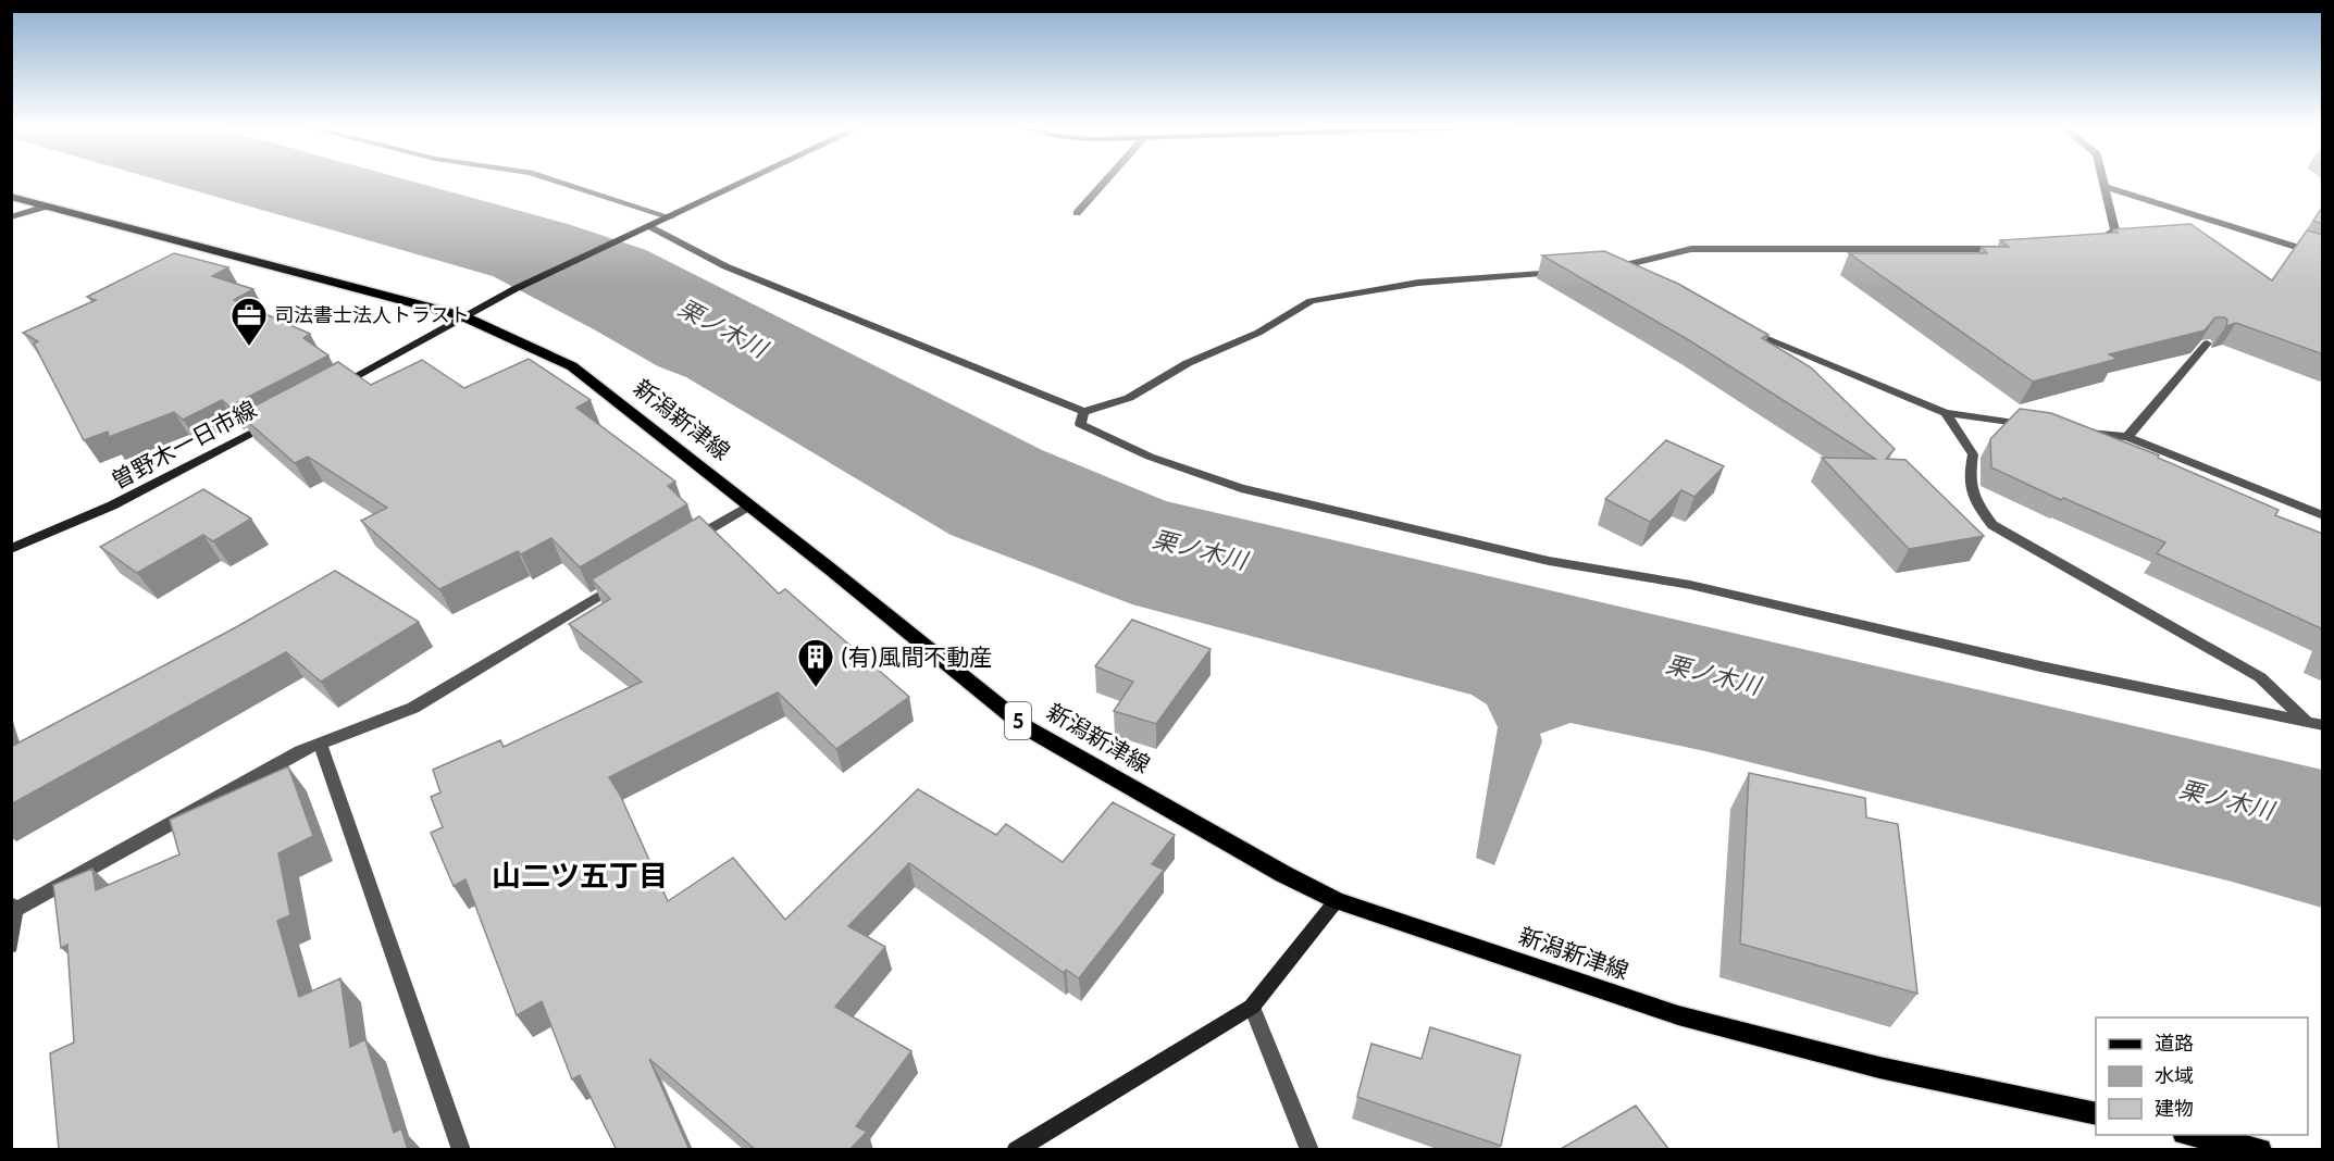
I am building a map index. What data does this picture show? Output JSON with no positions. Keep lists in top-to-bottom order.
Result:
{
  "streets": {
    "main road": ["新潟新津線", "5"],
    "street": ["曽野木一日市線"]
  },
  "districts": ["山二ツ五丁目"],
  "water": ["栗ノ木川"],
  "places": {
    "office": ["司法書士法人トラスト"],
    "building": ["(有)風間不動産"]
  },
  "legend": ["道路", "水域", "建物"]
}
